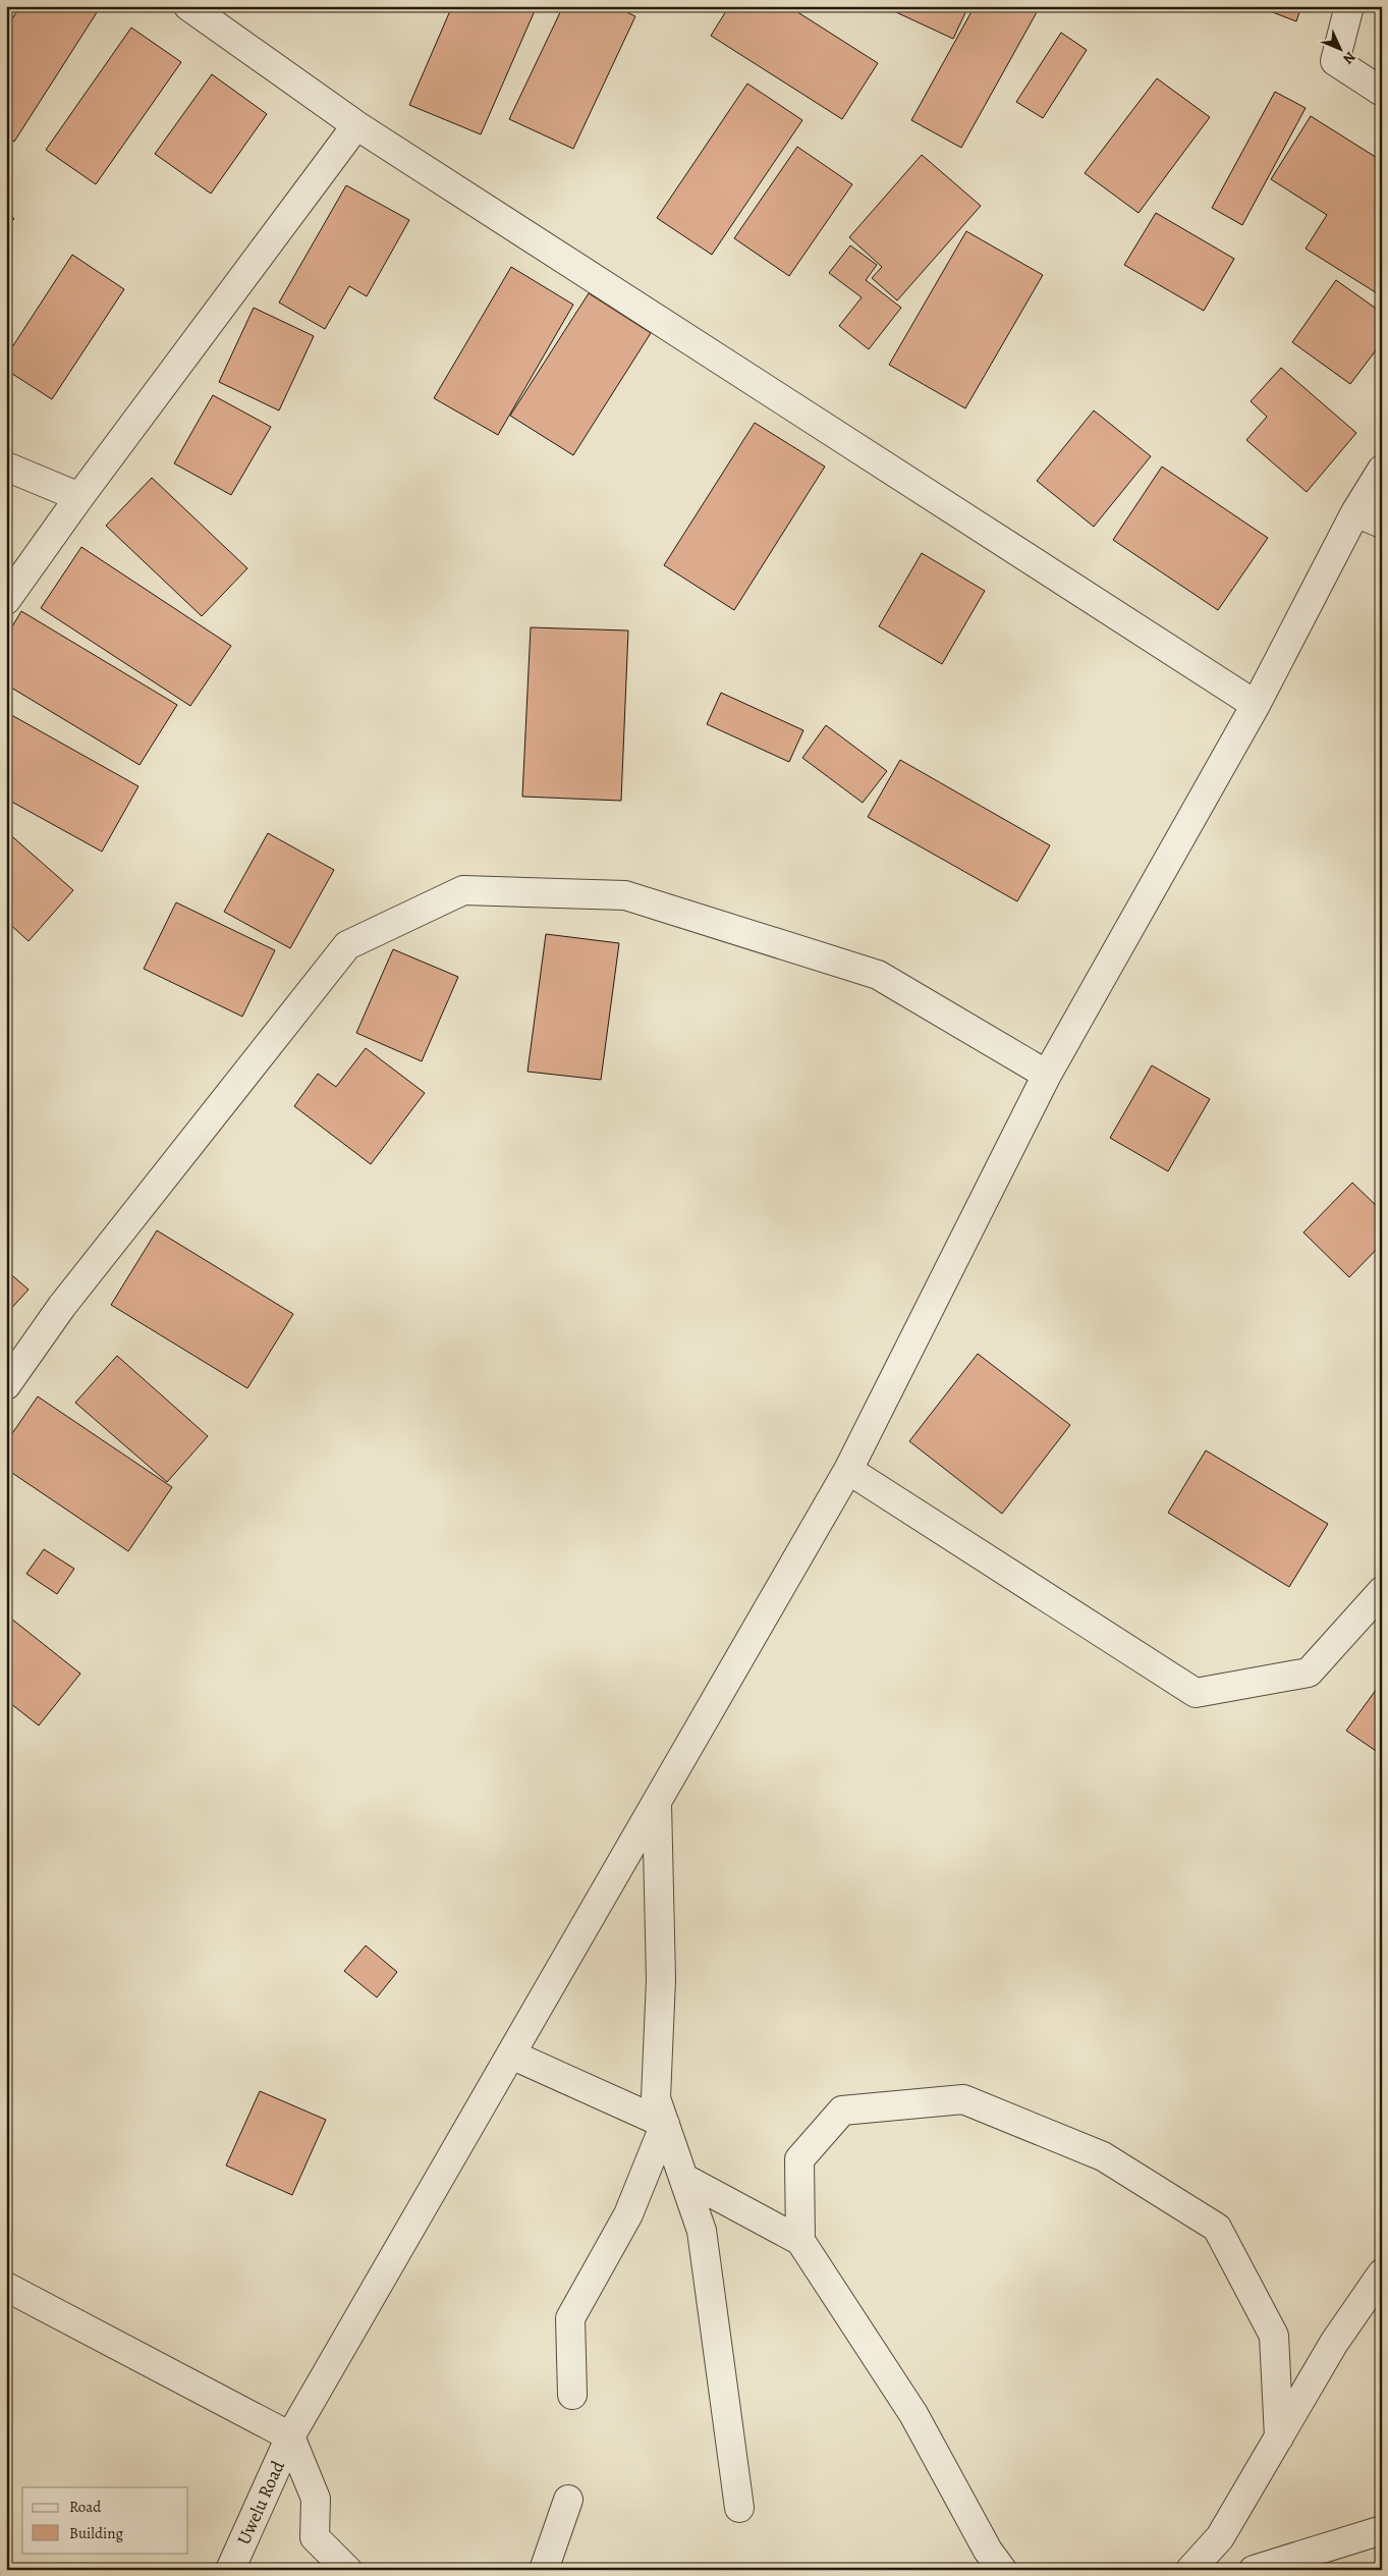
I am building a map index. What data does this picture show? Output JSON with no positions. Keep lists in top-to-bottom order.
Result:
{
  "streets": {
    "street": ["Uwelu Road"]
  },
  "legend": ["Road", "Building"],
  "north": "bottom right"
}
